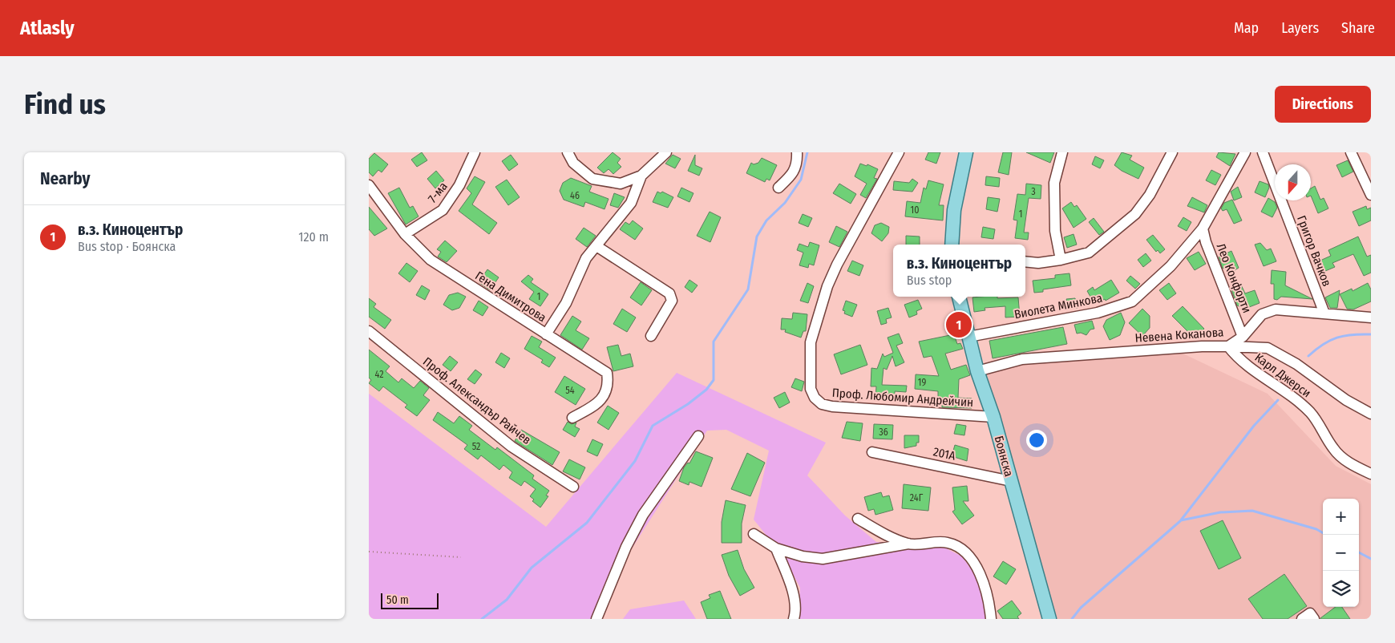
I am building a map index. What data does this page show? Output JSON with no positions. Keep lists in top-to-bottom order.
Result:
{
  "streets": {
    "main road": ["Боянска"],
    "street": [
      "7-ма",
      "Григор Вачков",
      "Лео Конфорти",
      "Гена Димитрова",
      "Виолета Минкова",
      "Невена Коканова",
      "Карл Джерси",
      "Проф. Любомир Андрейчин",
      "Проф. Александър Райчев",
      "201А"
    ]
  },
  "crossings": [
    ["7-ма", "Гена Димитрова"],
    ["Григор Вачков", "Невена Коканова"],
    ["Лео Конфорти", "Виолета Минкова"],
    ["Лео Конфорти", "Невена Коканова"],
    ["Виолета Минкова", "Боянска"],
    ["Невена Коканова", "Карл Джерси"],
    ["Невена Коканова", "Боянска"],
    ["Проф. Любомир Андрейчин", "Боянска"],
    ["201А", "Боянска"]
  ],
  "house_numbers": [
    "3",
    "46",
    "10",
    "1",
    "1",
    "42",
    "19",
    "54",
    "36",
    "52",
    "24Г"
  ],
  "scale_bar": "50 m",
  "north": "bottom",
  "page": {
    "header": "Atlasly",
    "nav": ["Map", "Layers", "Share"],
    "buttons": "Directions",
    "title": "Find us",
    "heading": "Nearby",
    "list": [
      {
        "mark": "1",
        "name": "в.з. Киноцентър",
        "note": "Bus stop · Боянска",
        "value": "120 m"
      }
    ],
    "popup": ["в.з. Киноцентър", "Bus stop"],
    "pins": "1",
    "map_buttons": ["+", "−"],
    "scale": "50 m"
  }
}
